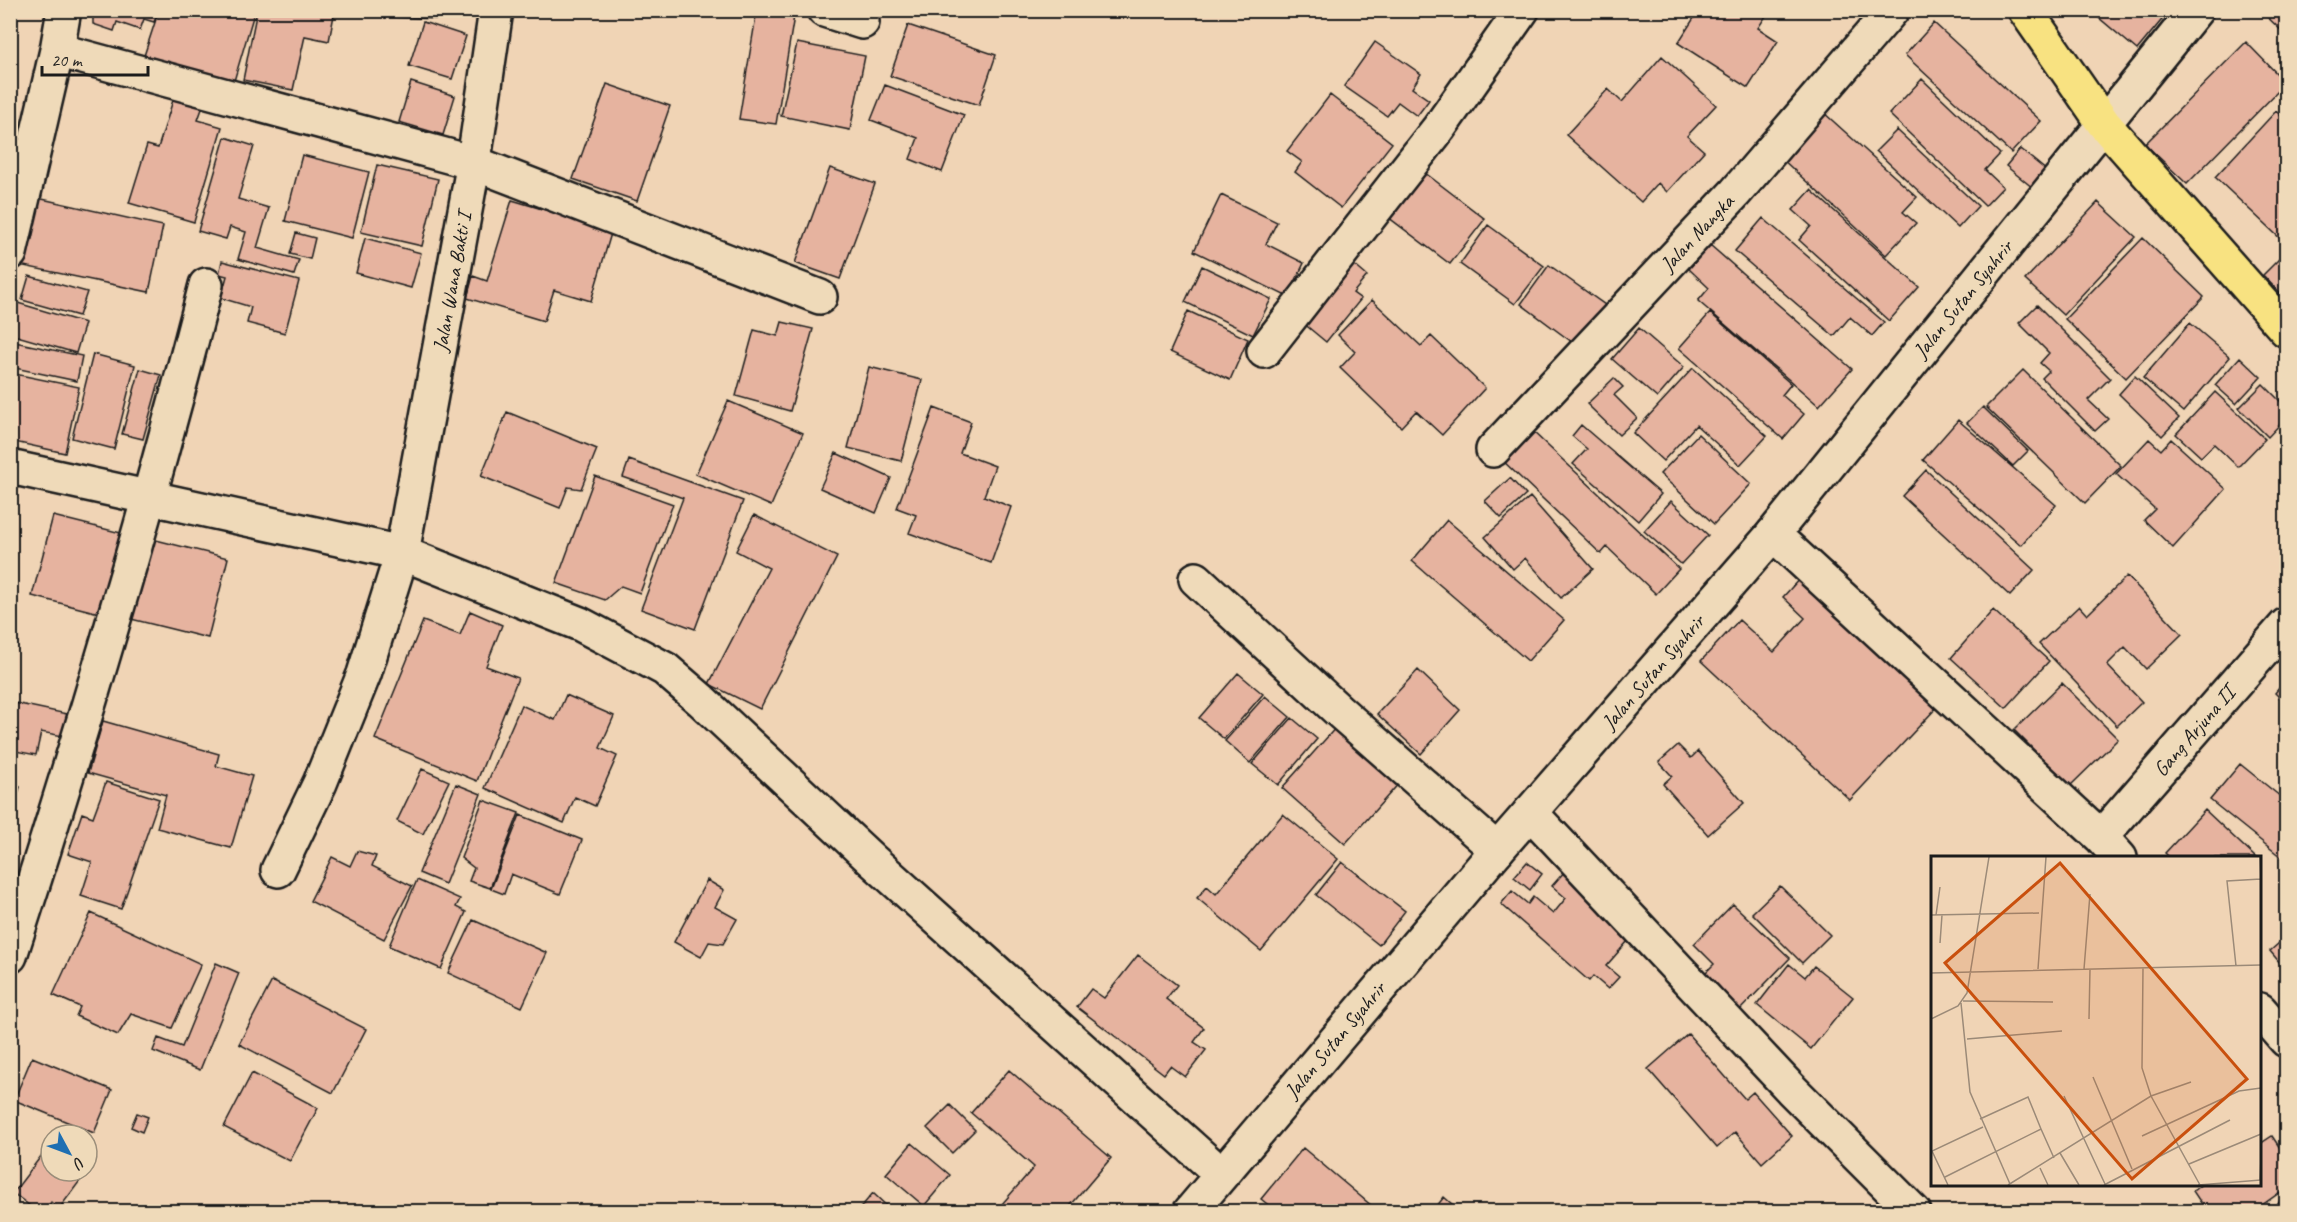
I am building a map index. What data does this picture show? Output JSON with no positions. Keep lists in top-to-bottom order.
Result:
{
  "streets": {
    "street": [
      "Jalan Nangka",
      "Jalan Wana Bakti I",
      "Jalan Sutan Syahrir",
      "Gang Arjuna II"
    ]
  },
  "scale_bar": "20 m",
  "north": "bottom right"
}
